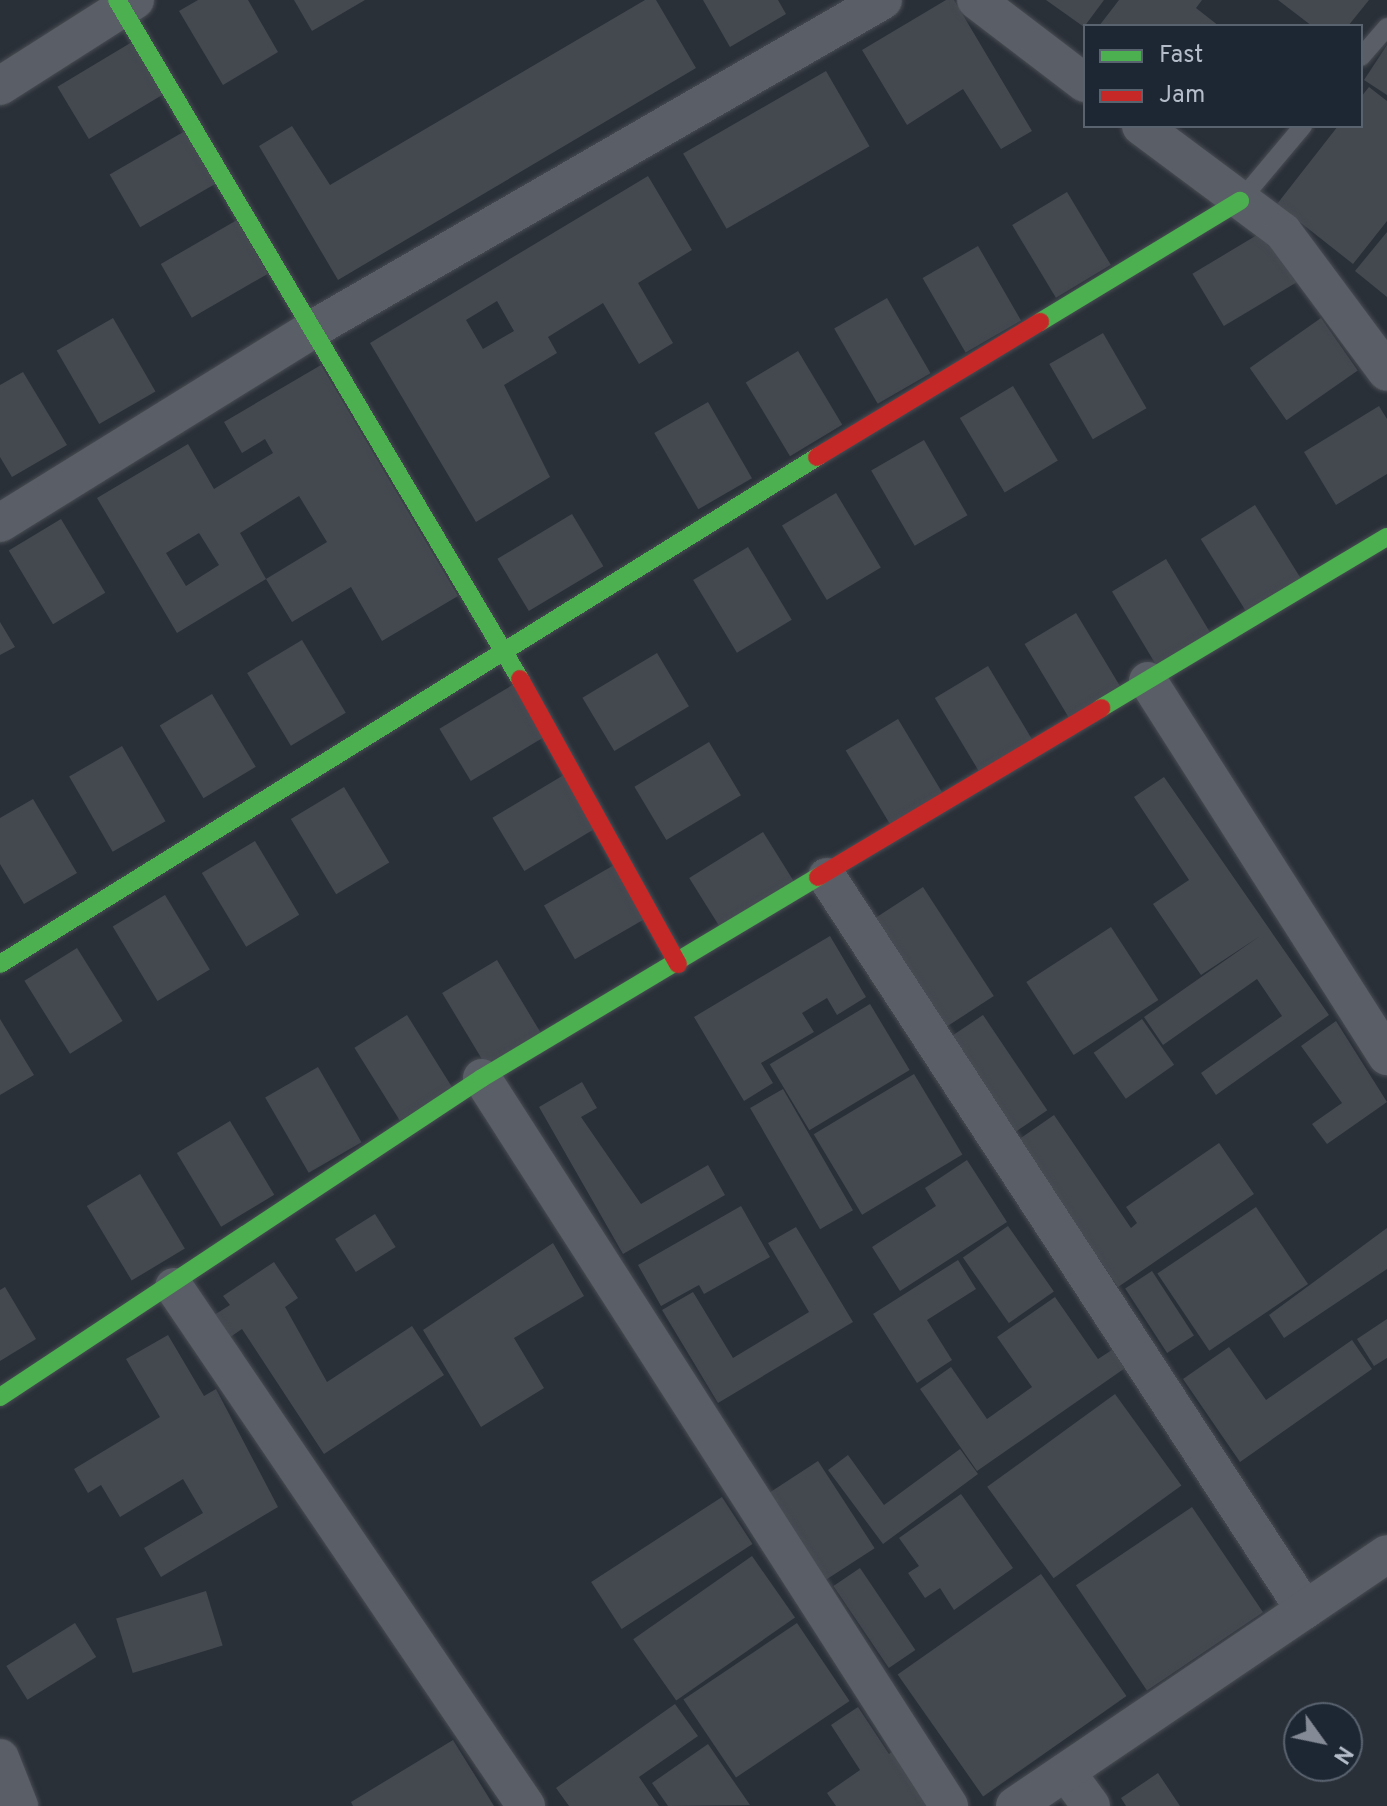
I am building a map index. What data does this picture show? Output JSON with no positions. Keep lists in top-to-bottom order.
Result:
{
  "legend": ["Fast", "Jam"],
  "north": "bottom right"
}
